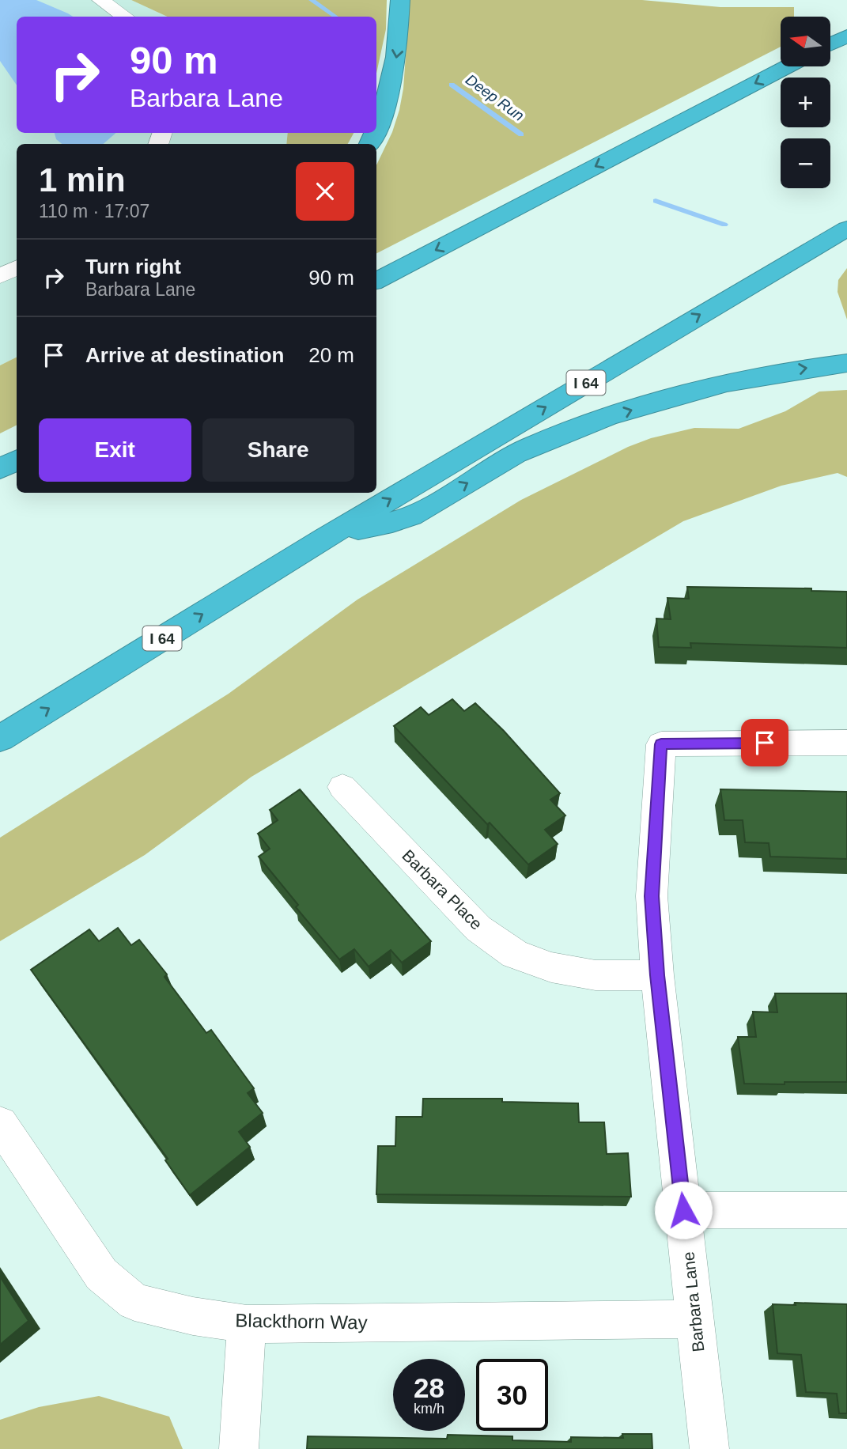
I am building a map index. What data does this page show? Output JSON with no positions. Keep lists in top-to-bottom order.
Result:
{
  "streets": {
    "highway": ["I 64"],
    "street": ["Barbara Place", "Barbara Lane", "Blackthorn Way"]
  },
  "crossings": [
    ["Barbara Place", "Barbara Lane"],
    ["Barbara Lane", "Blackthorn Way"]
  ],
  "water": ["Deep Run"],
  "north": "left",
  "page": {
    "map_buttons": ["+", "−"],
    "turn": ["90 m", "Barbara Lane"],
    "heading": ["1 min", "110 m · 17:07"],
    "list": [
      {
        "name": "Turn right",
        "note": "Barbara Lane",
        "value": "90 m"
      },
      {
        "name": "Arrive at destination",
        "value": "20 m"
      }
    ],
    "buttons": ["Exit", "Share"],
    "speed": "28 km/h",
    "limit": "30"
  }
}
